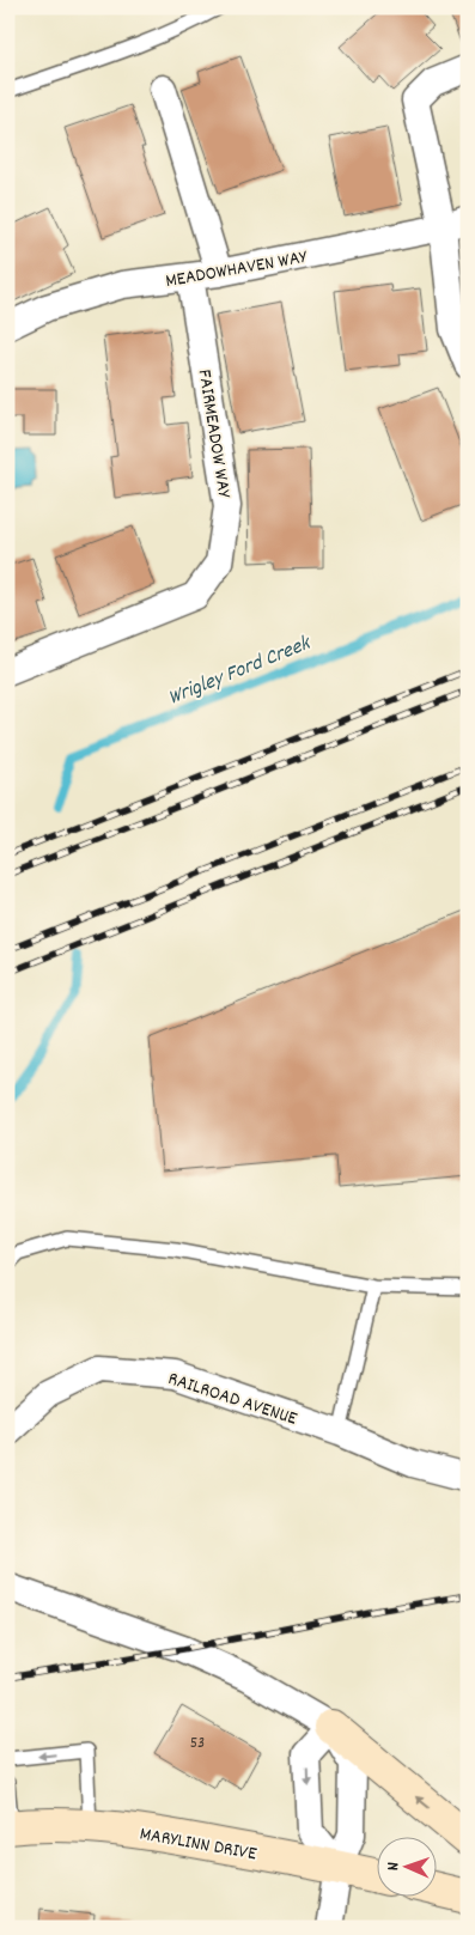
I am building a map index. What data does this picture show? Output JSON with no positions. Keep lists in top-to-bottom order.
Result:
{
  "streets": {
    "main road": ["MARYLINN DRIVE"],
    "street": ["MEADOWHAVEN WAY", "FAIRMEADOW WAY", "RAILROAD AVENUE"]
  },
  "crossings": [
    ["MEADOWHAVEN WAY", "FAIRMEADOW WAY"]
  ],
  "water": ["Wrigley Ford Creek"],
  "house_numbers": ["53"],
  "north": "left"
}
